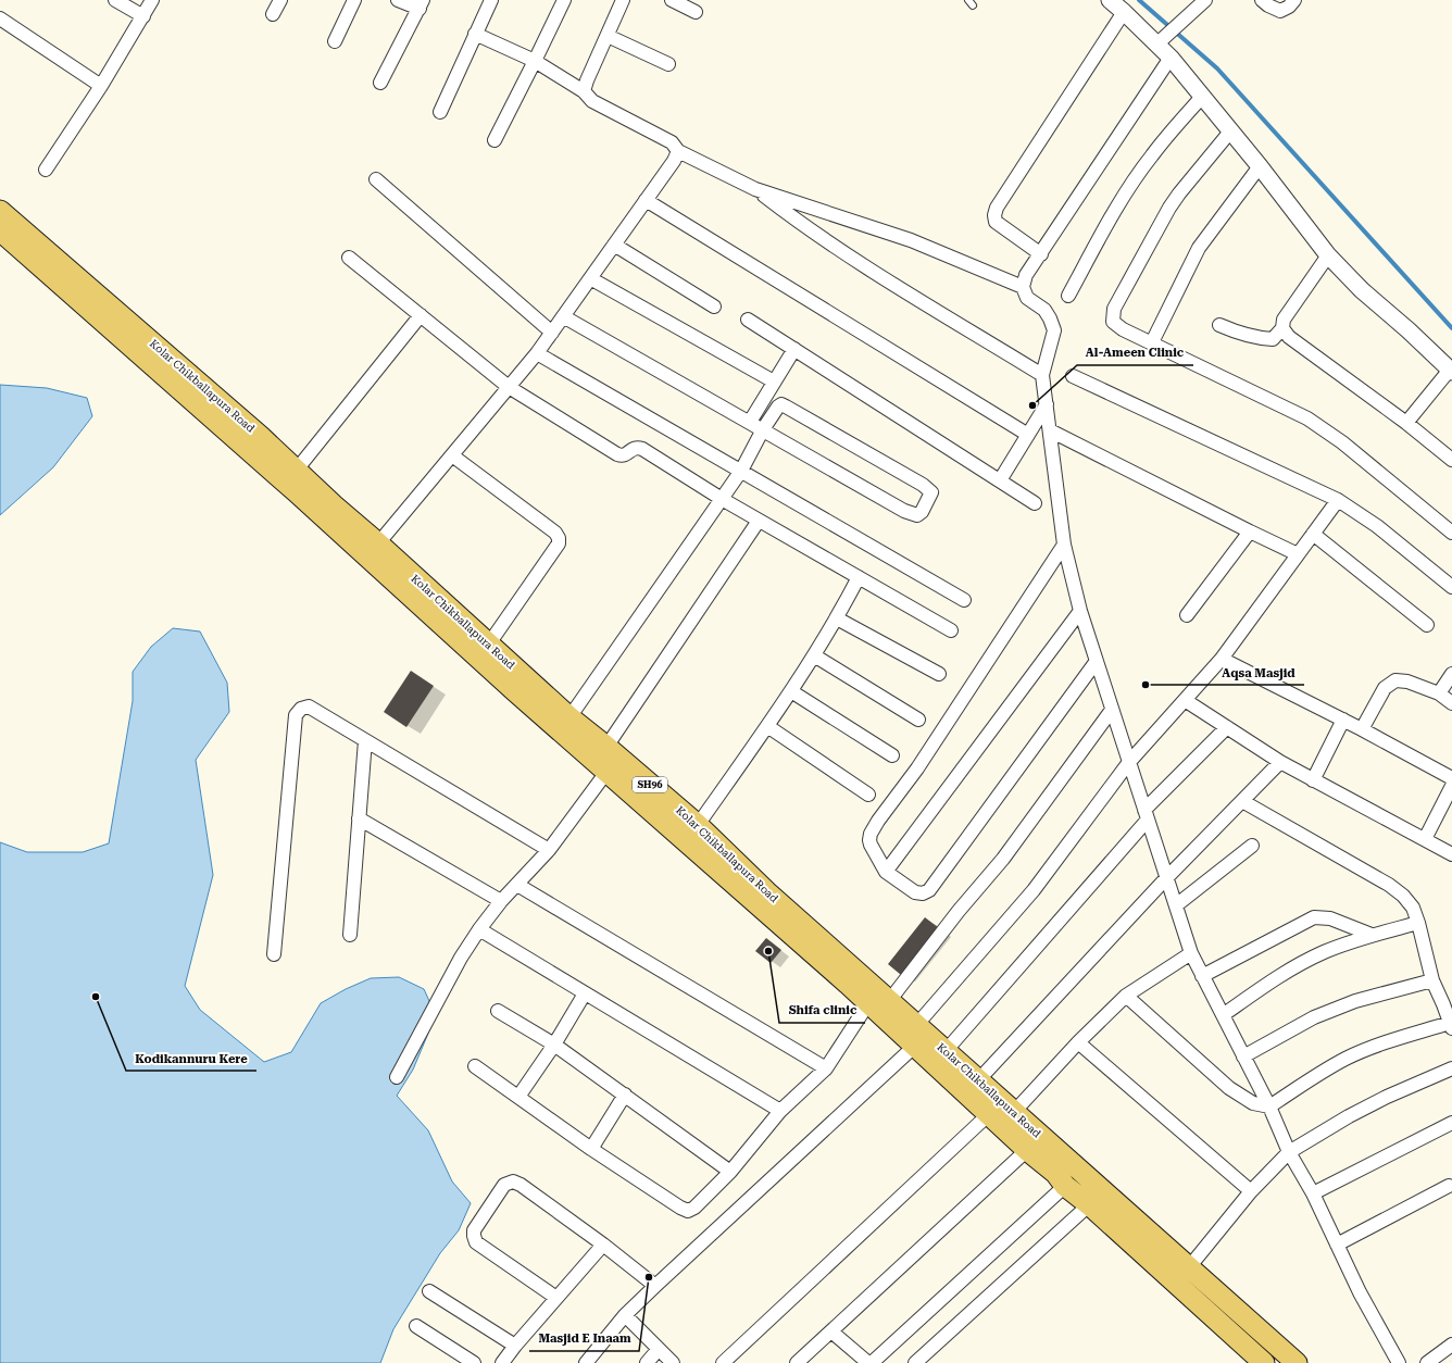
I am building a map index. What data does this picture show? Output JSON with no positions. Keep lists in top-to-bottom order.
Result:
{
  "streets": {
    "main road": ["Kolar Chikballapura Road", "SH96"]
  },
  "places": [
    "Al-Ameen Clinic",
    "Aqsa Masjid",
    "Shifa clinic",
    "Kodikannuru Kere",
    "Masjid E Inaam"
  ]
}
